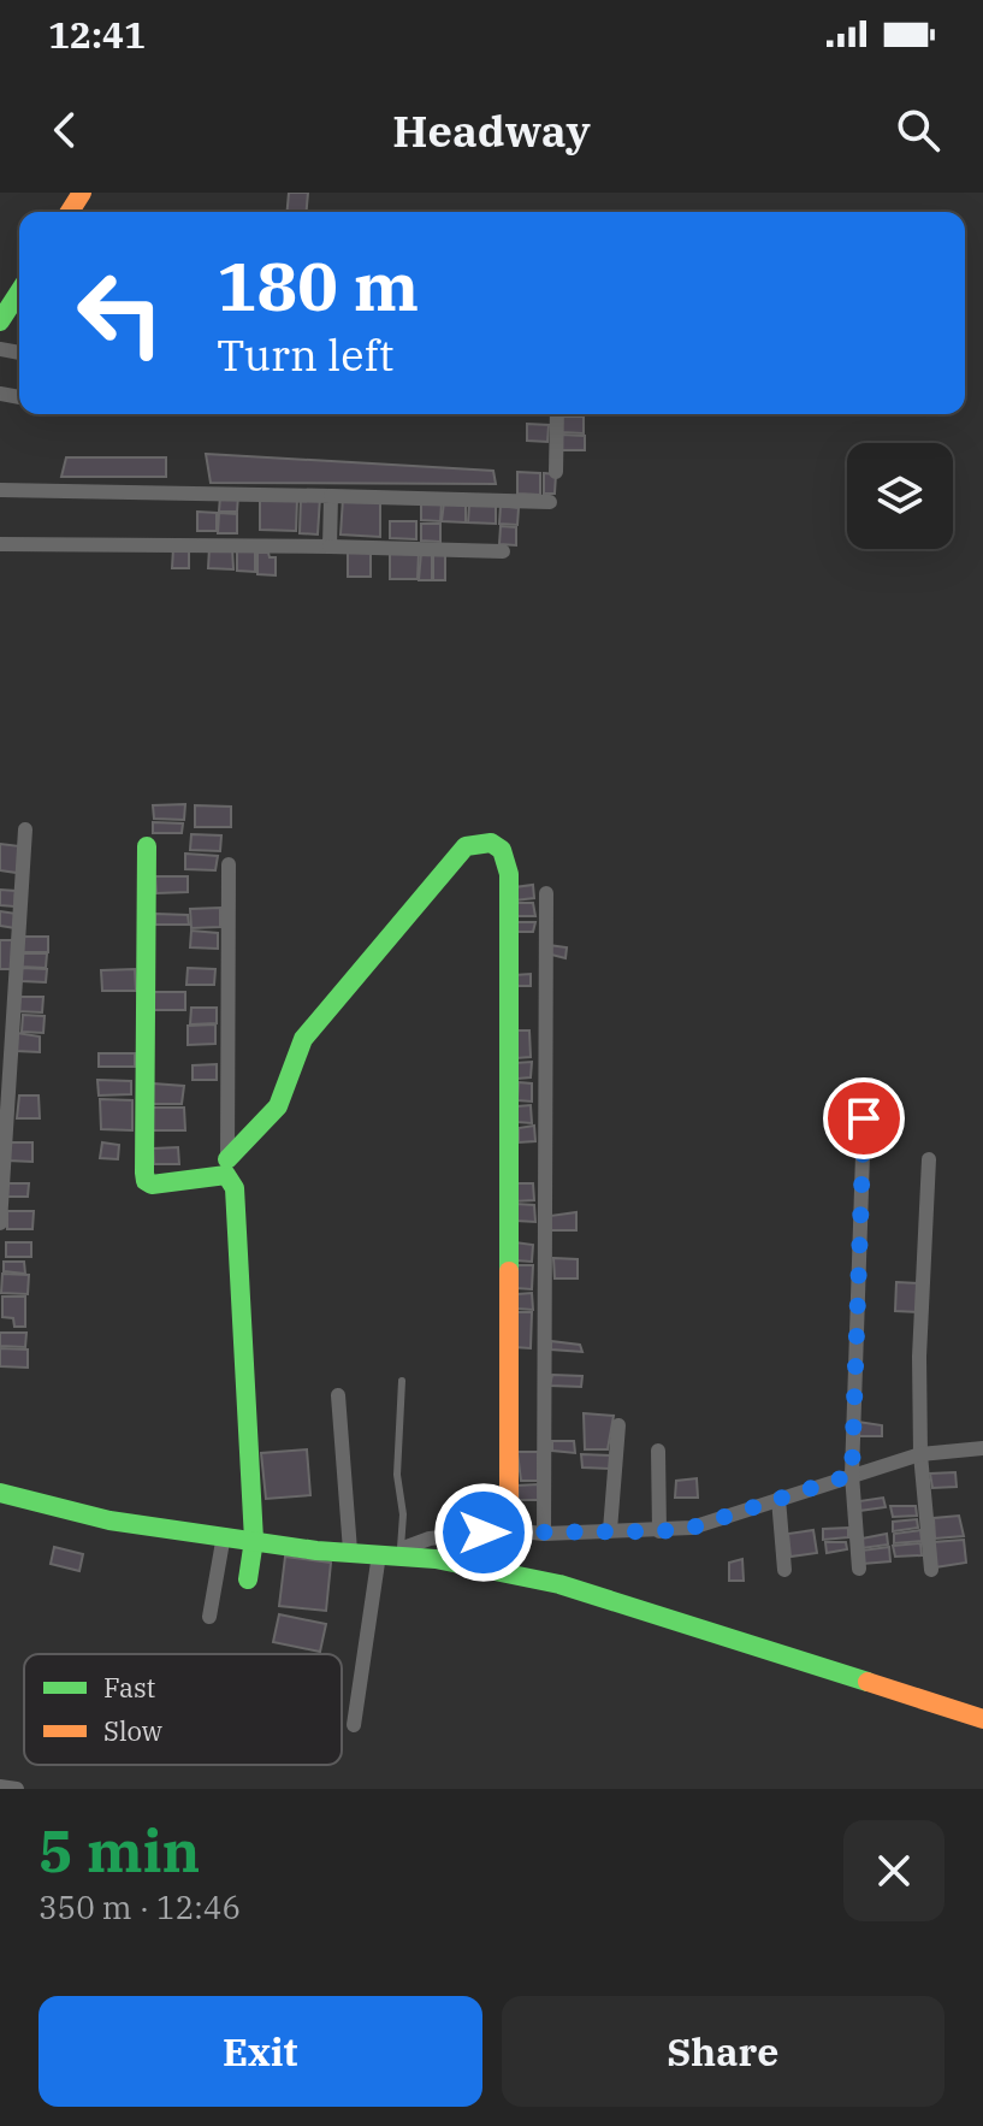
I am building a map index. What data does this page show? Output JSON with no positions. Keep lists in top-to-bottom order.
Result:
{
  "legend": ["Fast", "Slow"],
  "page": {
    "status": "12:41",
    "header": "Headway",
    "turn": ["180 m", "Turn left"],
    "heading": ["5 min", "350 m · 12:46"],
    "buttons": ["Exit", "Share"]
  }
}
